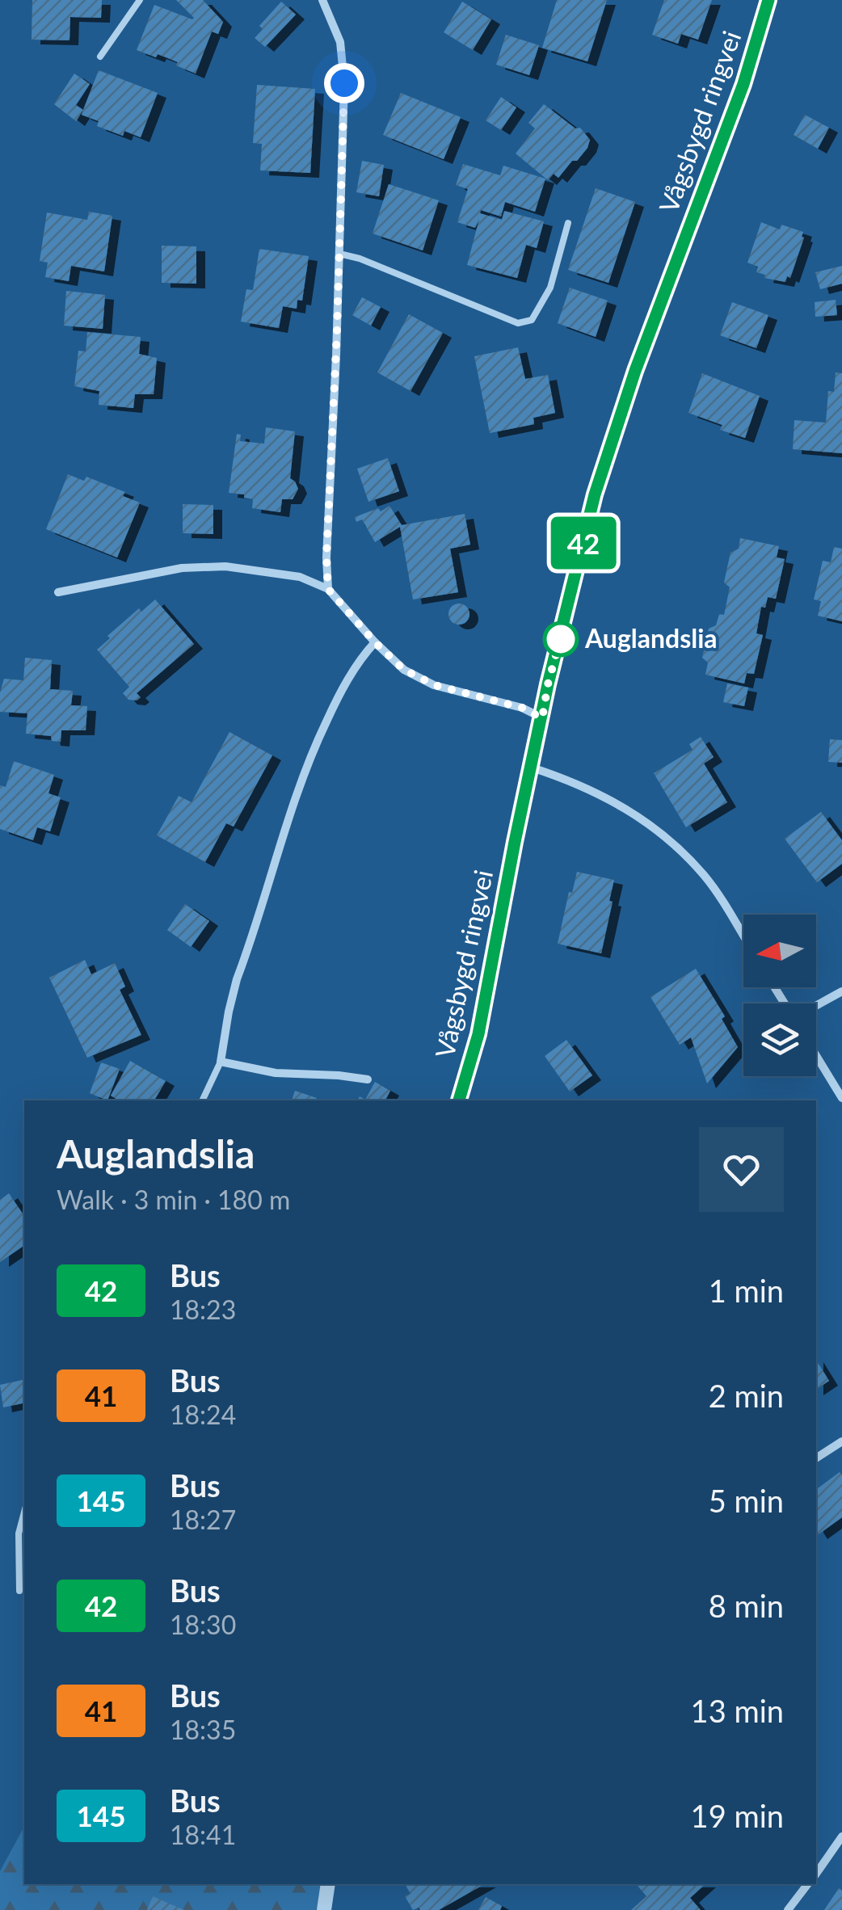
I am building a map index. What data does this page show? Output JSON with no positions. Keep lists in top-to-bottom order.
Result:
{
  "streets": {
    "street": ["Vågsbygd ringvei"]
  },
  "places": ["Auglandslia"],
  "lines": ["bus line 42"],
  "north": "left",
  "page": {
    "on_map": "42",
    "heading": ["Auglandslia", "Walk · 3 min · 180 m"],
    "list": [
      {
        "mark": "42",
        "name": "Bus",
        "note": "18:23",
        "value": "1 min"
      },
      {
        "mark": "41",
        "name": "Bus",
        "note": "18:24",
        "value": "2 min"
      },
      {
        "mark": "145",
        "name": "Bus",
        "note": "18:27",
        "value": "5 min"
      },
      {
        "mark": "42",
        "name": "Bus",
        "note": "18:30",
        "value": "8 min"
      },
      {
        "mark": "41",
        "name": "Bus",
        "note": "18:35",
        "value": "13 min"
      },
      {
        "mark": "145",
        "name": "Bus",
        "note": "18:41",
        "value": "19 min"
      }
    ]
  }
}
